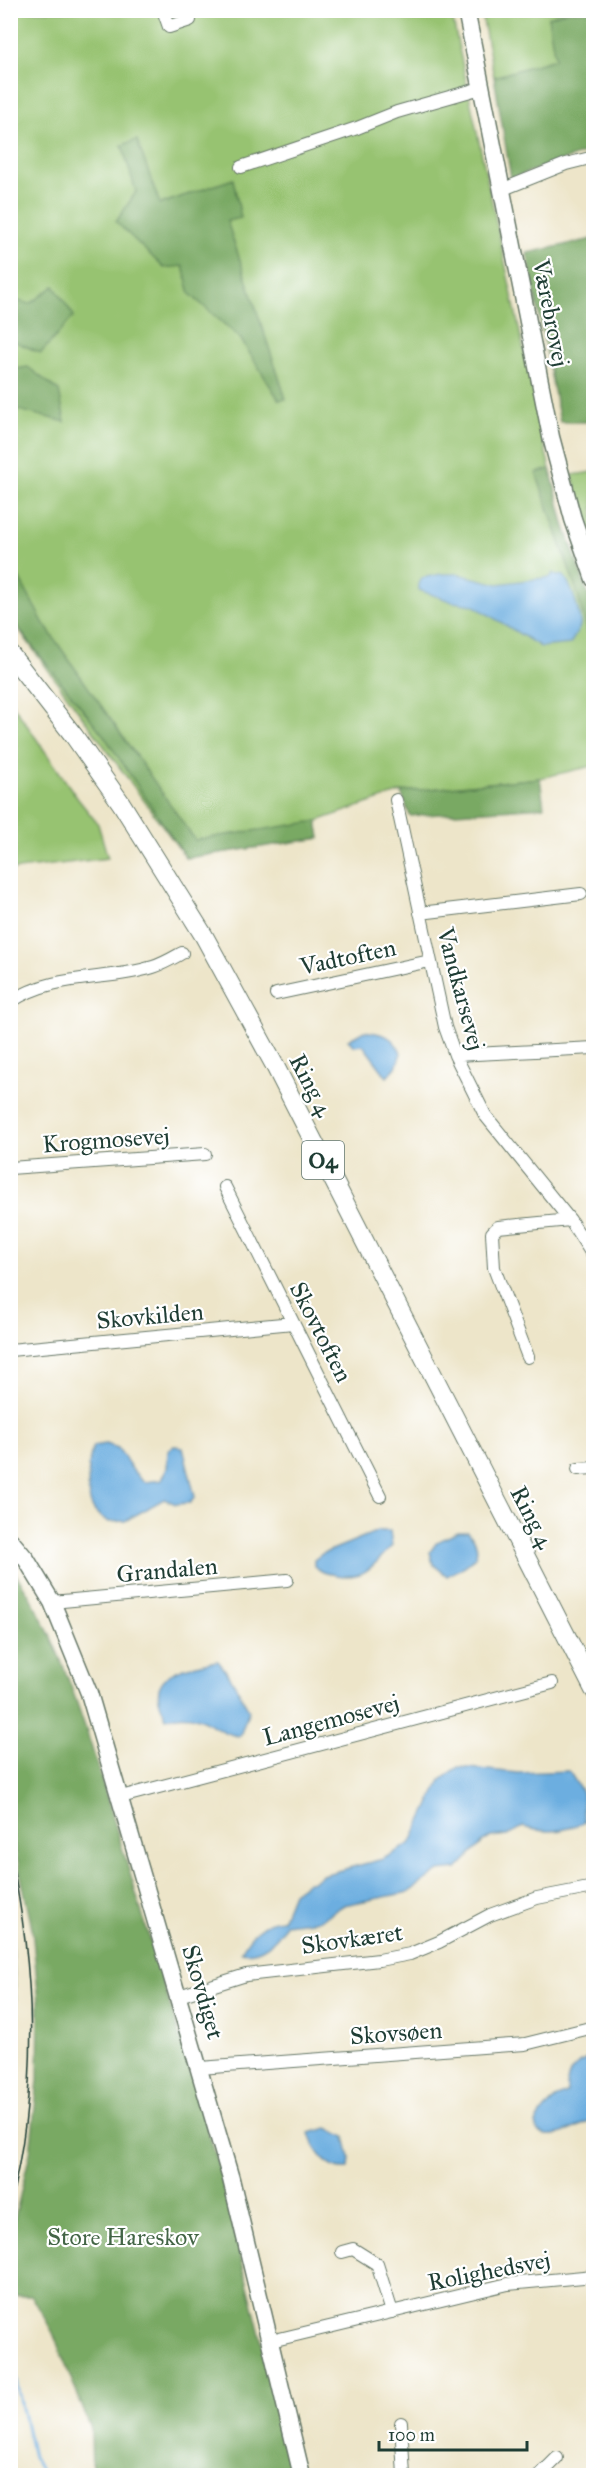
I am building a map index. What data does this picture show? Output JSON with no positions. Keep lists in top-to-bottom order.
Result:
{
  "streets": {
    "main road": ["Ring 4", "O4"],
    "street": [
      "Værebrovej",
      "Vadtoften",
      "Vandkarsevej",
      "Krogmosevej",
      "Skovkilden",
      "Skovtoften",
      "Grandalen",
      "Langemosevej",
      "Skovkæret",
      "Skovdiget",
      "Skovsøen",
      "Rolighedsvej"
    ]
  },
  "crossings": [
    ["Vadtoften", "Vandkarsevej"],
    ["Skovkilden", "Skovtoften"],
    ["Grandalen", "Skovdiget"],
    ["Langemosevej", "Skovdiget"],
    ["Skovkæret", "Skovdiget"],
    ["Skovdiget", "Skovsøen"],
    ["Skovdiget", "Rolighedsvej"]
  ],
  "parks": ["Store Hareskov"],
  "scale_bar": "100 m"
}
